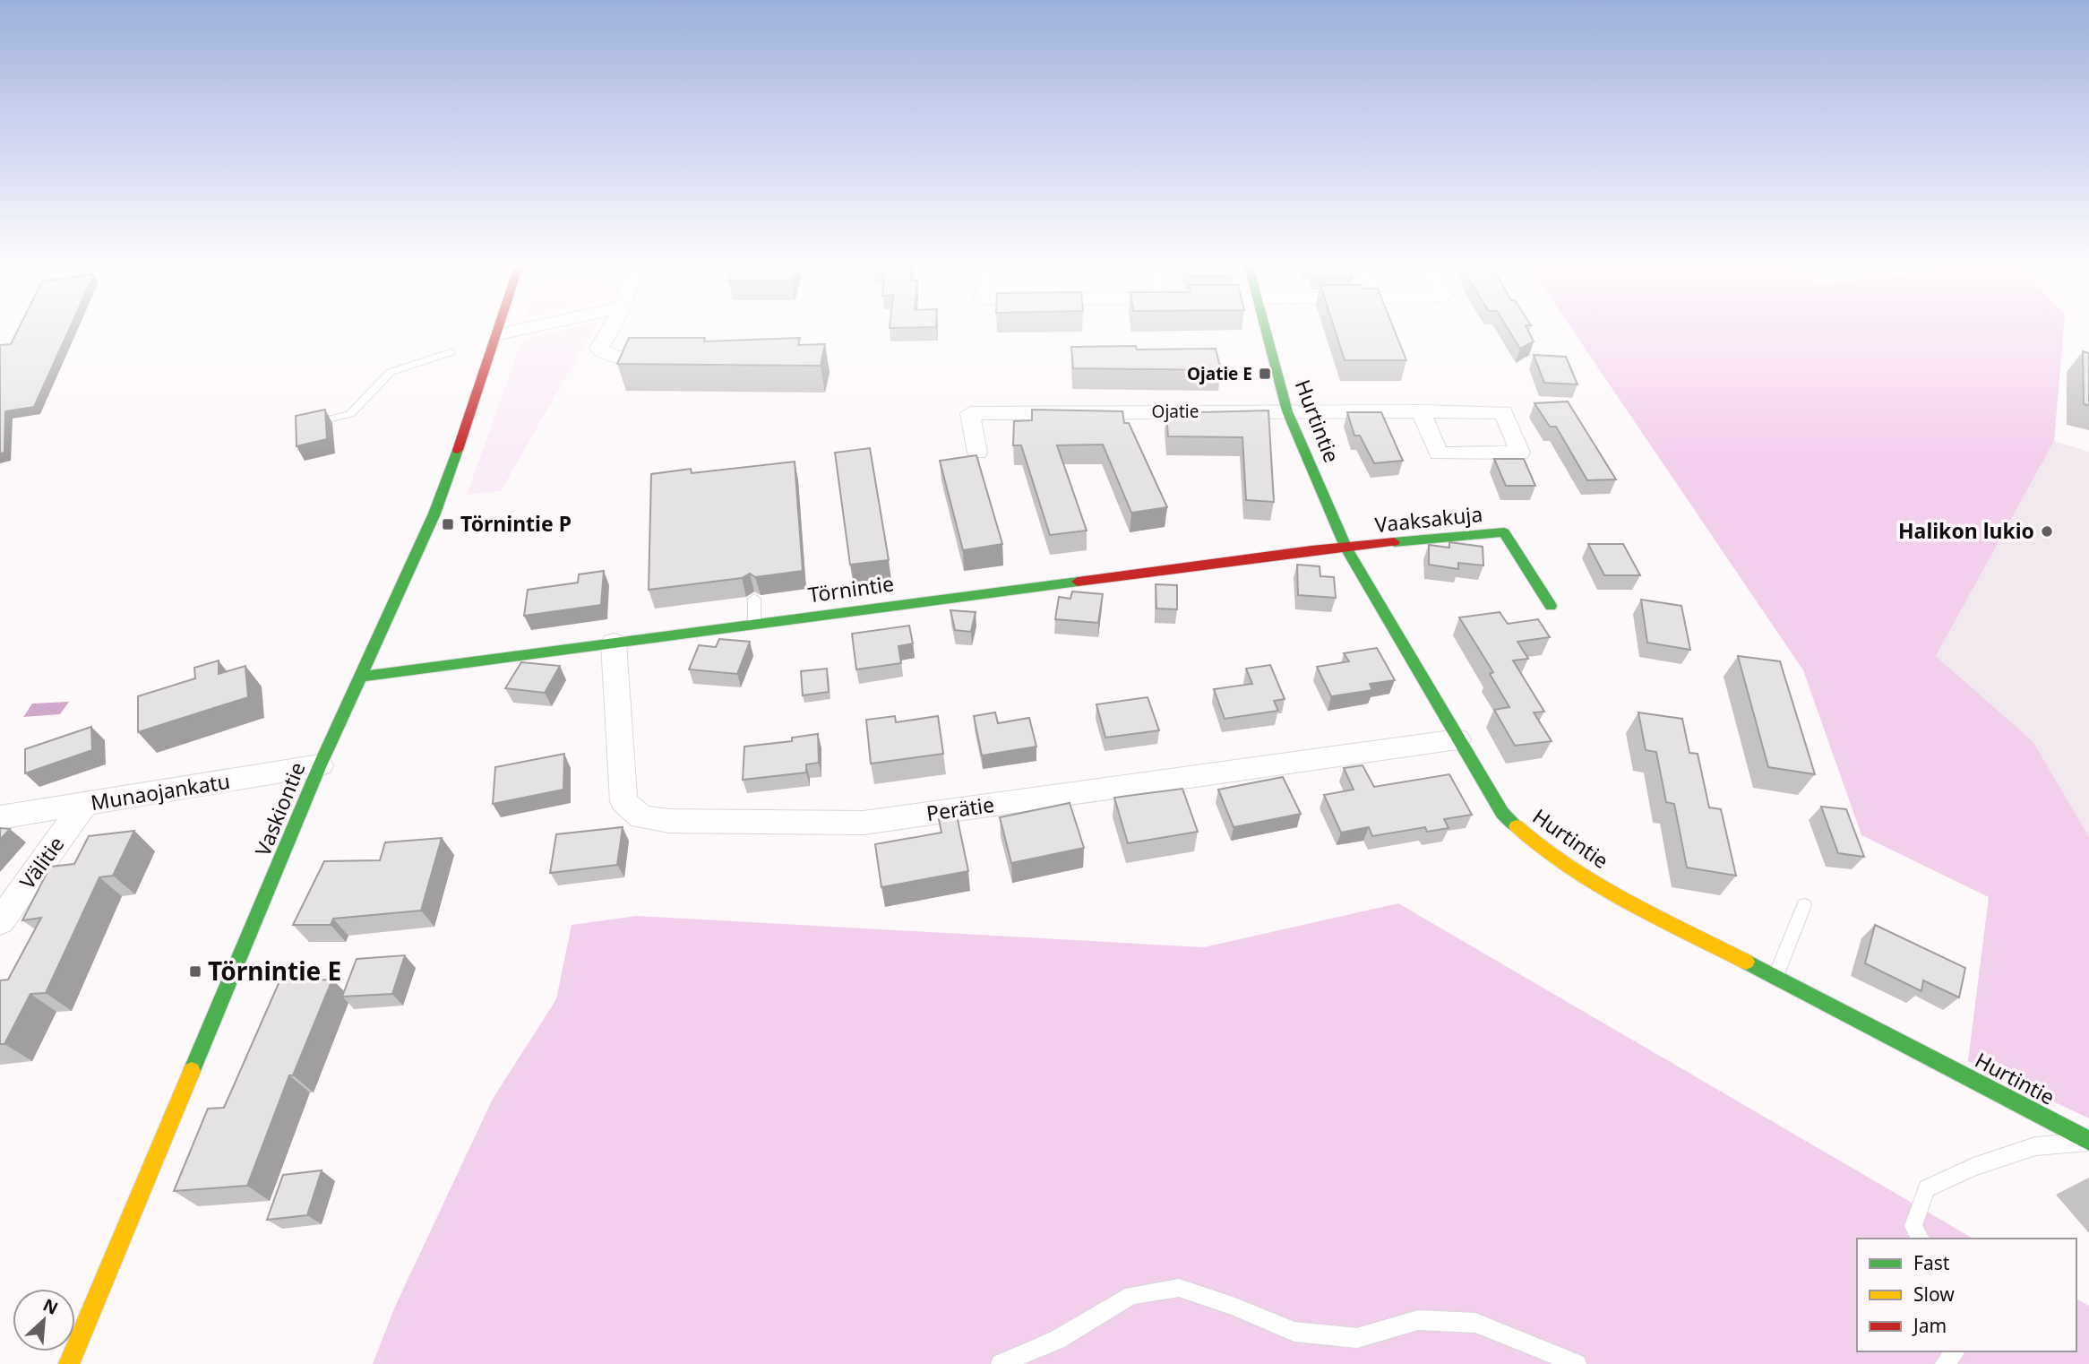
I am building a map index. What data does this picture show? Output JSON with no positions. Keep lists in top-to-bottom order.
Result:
{
  "streets": {
    "street": [
      "Ojatie",
      "Hurtintie",
      "Vaaksakuja",
      "Törnintie",
      "Munaojankatu",
      "Vaskiontie",
      "Perätie",
      "Välitie"
    ]
  },
  "crossings": [
    ["Ojatie", "Hurtintie"],
    ["Hurtintie", "Vaaksakuja"],
    ["Hurtintie", "Törnintie"],
    ["Hurtintie", "Perätie"],
    ["Vaaksakuja", "Törnintie"],
    ["Törnintie", "Vaskiontie"],
    ["Törnintie", "Perätie"],
    ["Munaojankatu", "Vaskiontie"],
    ["Munaojankatu", "Välitie"]
  ],
  "places": {
    "transit": ["Ojatie E", "Törnintie P", "Törnintie E"],
    "other": ["Halikon lukio"]
  },
  "legend": ["Fast", "Slow", "Jam"],
  "north": "top right"
}
